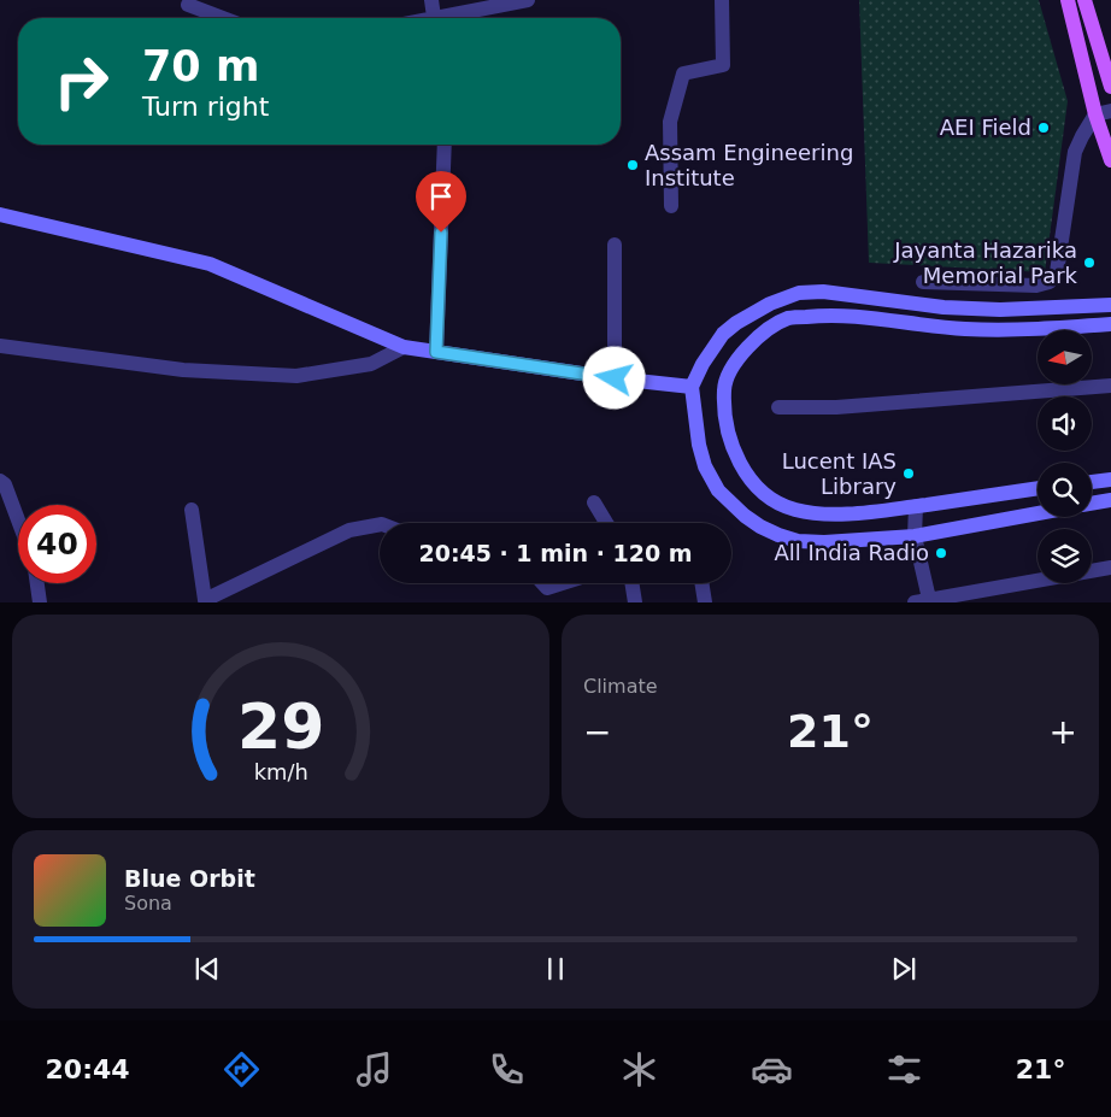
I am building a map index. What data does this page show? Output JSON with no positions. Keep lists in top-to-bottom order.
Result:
{
  "places": [
    "AEI Field",
    "Assam Engineering Institute",
    "Jayanta Hazarika Memorial Park",
    "Lucent IAS Library",
    "All India Radio"
  ],
  "north": "left",
  "page": {
    "turn": ["70 m", "Turn right"],
    "limit": "40",
    "trip": "20:45 · 1 min · 120 m",
    "tile": "Climate",
    "heat": ["−", "21°", "+"],
    "song": ["Blue Orbit", "Sona"],
    "tabs": ["20:44", "21°"],
    "gauge": ["29", "km/h"]
  }
}
